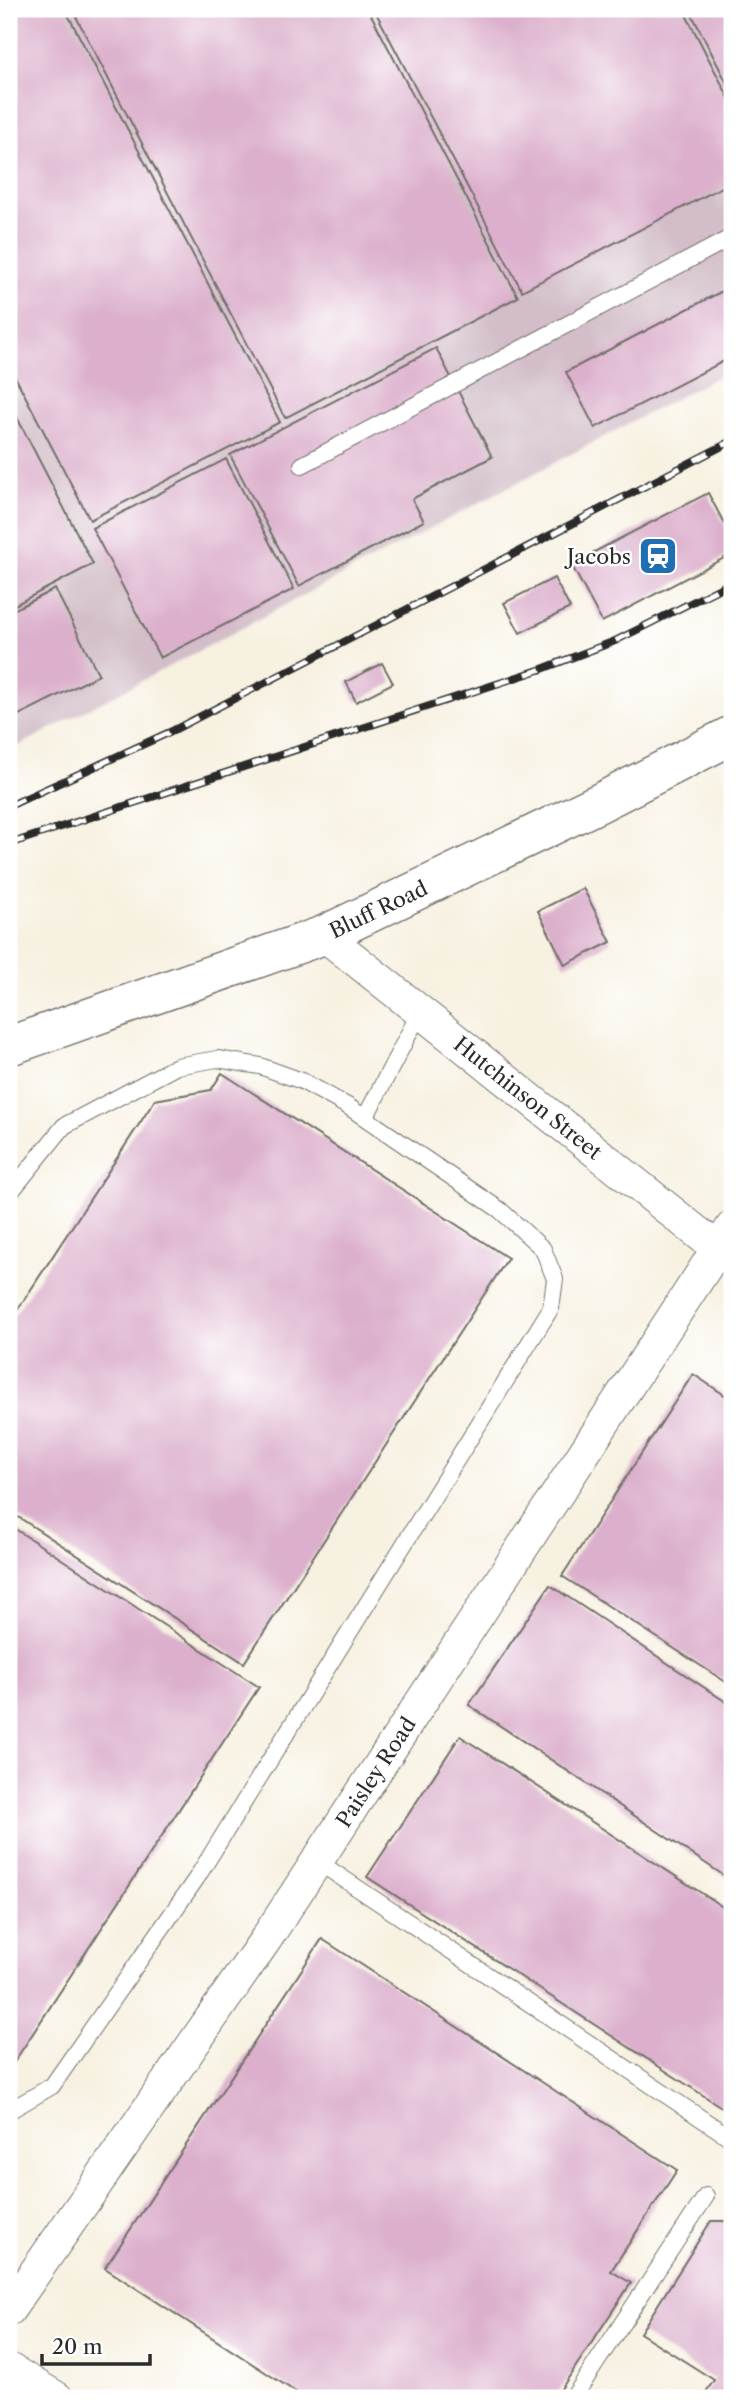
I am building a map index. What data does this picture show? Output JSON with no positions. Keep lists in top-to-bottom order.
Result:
{
  "streets": {
    "main road": ["Bluff Road"],
    "street": ["Hutchinson Street", "Paisley Road"]
  },
  "crossings": [
    ["Bluff Road", "Hutchinson Street"],
    ["Hutchinson Street", "Paisley Road"]
  ],
  "places": {
    "station": ["Jacobs"]
  },
  "scale_bar": "20 m"
}
